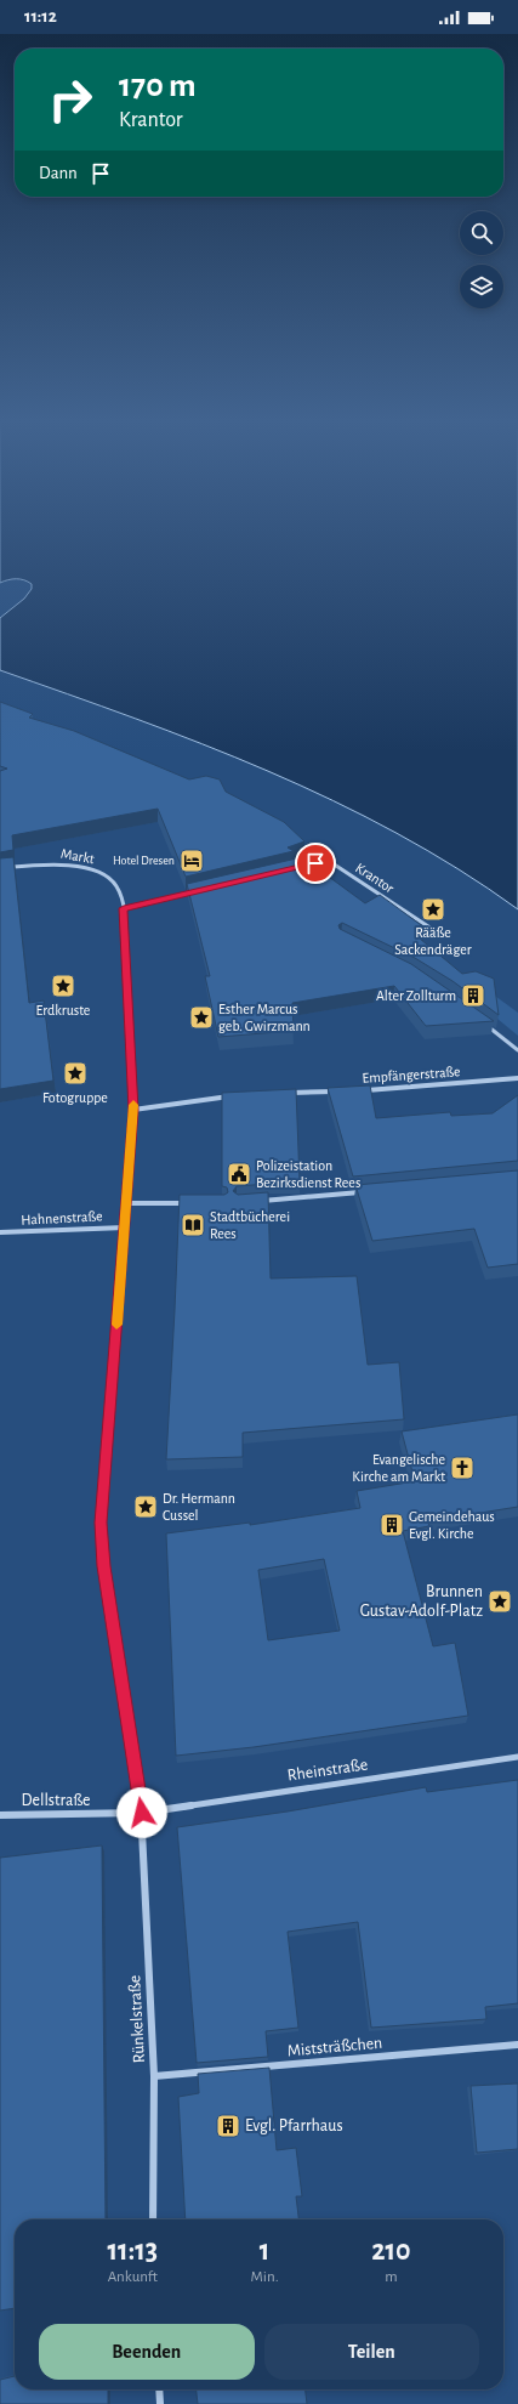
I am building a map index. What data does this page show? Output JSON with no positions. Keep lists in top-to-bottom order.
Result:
{
  "streets": {
    "street": [
      "Markt",
      "Krantor",
      "Empfängerstraße",
      "Hahnenstraße",
      "Rheinstraße",
      "Dellstraße",
      "Rünkelstraße",
      "Miststräßchen"
    ]
  },
  "crossings": [
    ["Markt", "Hahnenstraße"],
    ["Markt", "Rheinstraße"],
    ["Markt", "Dellstraße"],
    ["Markt", "Rünkelstraße"],
    ["Rheinstraße", "Dellstraße"],
    ["Rheinstraße", "Rünkelstraße"],
    ["Dellstraße", "Rünkelstraße"],
    ["Rünkelstraße", "Miststräßchen"]
  ],
  "places": {
    "hotel": ["Hotel Dresen"],
    "place": [
      "Rääße Sackendräger",
      "Erdkruste",
      "Esther Marcus geb. Gwirzmann",
      "Fotogruppe",
      "Dr. Hermann Cussel",
      "Brunnen Gustav-Adolf-Platz"
    ],
    "building": ["Alter Zollturm", "Gemeindehaus Evgl. Kirche", "Evgl. Pfarrhaus"],
    "public building": ["Polizeistation Bezirksdienst Rees"],
    "library": ["Stadtbücherei Rees"],
    "church": ["Evangelische Kirche am Markt"]
  },
  "page": {
    "status": "11:12",
    "turn": ["170 m", "Krantor"],
    "then": "Dann",
    "eta": [
      "11:13",
      "Ankunft",
      "1",
      "Min.",
      "210",
      "m"
    ],
    "buttons": ["Beenden", "Teilen"]
  }
}
